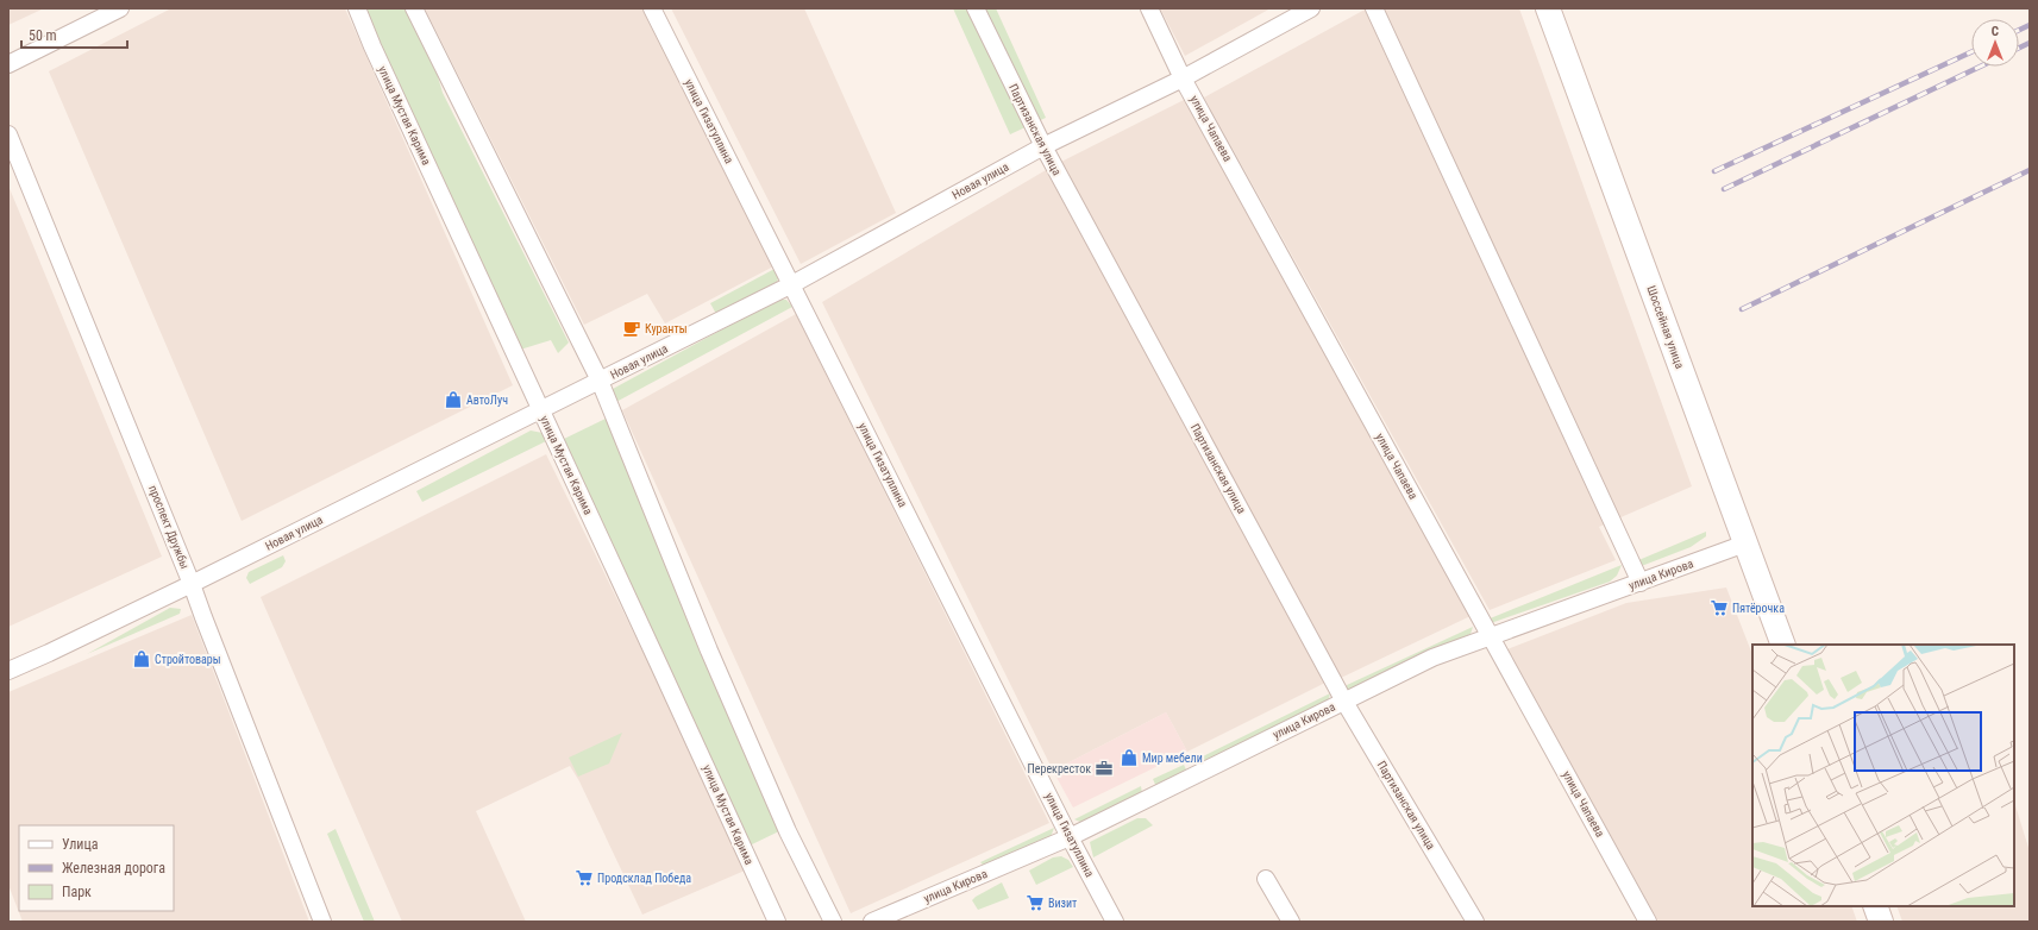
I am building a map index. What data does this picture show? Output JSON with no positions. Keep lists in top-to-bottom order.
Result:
{
  "streets": {
    "main road": ["Шоссейная улица"],
    "street": [
      "улица Мустая Карима",
      "улица Гизатуллина",
      "улица Чапаева",
      "Партизанская улица",
      "Новая улица",
      "проспект Дружбы",
      "улица Кирова"
    ]
  },
  "crossings": [
    ["улица Мустая Карима", "Новая улица"],
    ["улица Гизатуллина", "Новая улица"],
    ["улица Гизатуллина", "улица Кирова"],
    ["улица Чапаева", "Новая улица"],
    ["улица Чапаева", "улица Кирова"],
    ["Партизанская улица", "Новая улица"],
    ["Партизанская улица", "улица Кирова"],
    ["Новая улица", "проспект Дружбы"],
    ["Шоссейная улица", "улица Кирова"]
  ],
  "places": {
    "cafe": ["Куранты"],
    "shop": ["АвтоЛуч", "Стройтовары", "Мир мебели"],
    "supermarket": ["Пятёрочка", "Продсклад Победа", "Визит"],
    "office": ["Перекресток"]
  },
  "legend": ["Улица", "Железная дорога", "Парк"],
  "scale_bar": "50 m",
  "north": "top"
}
